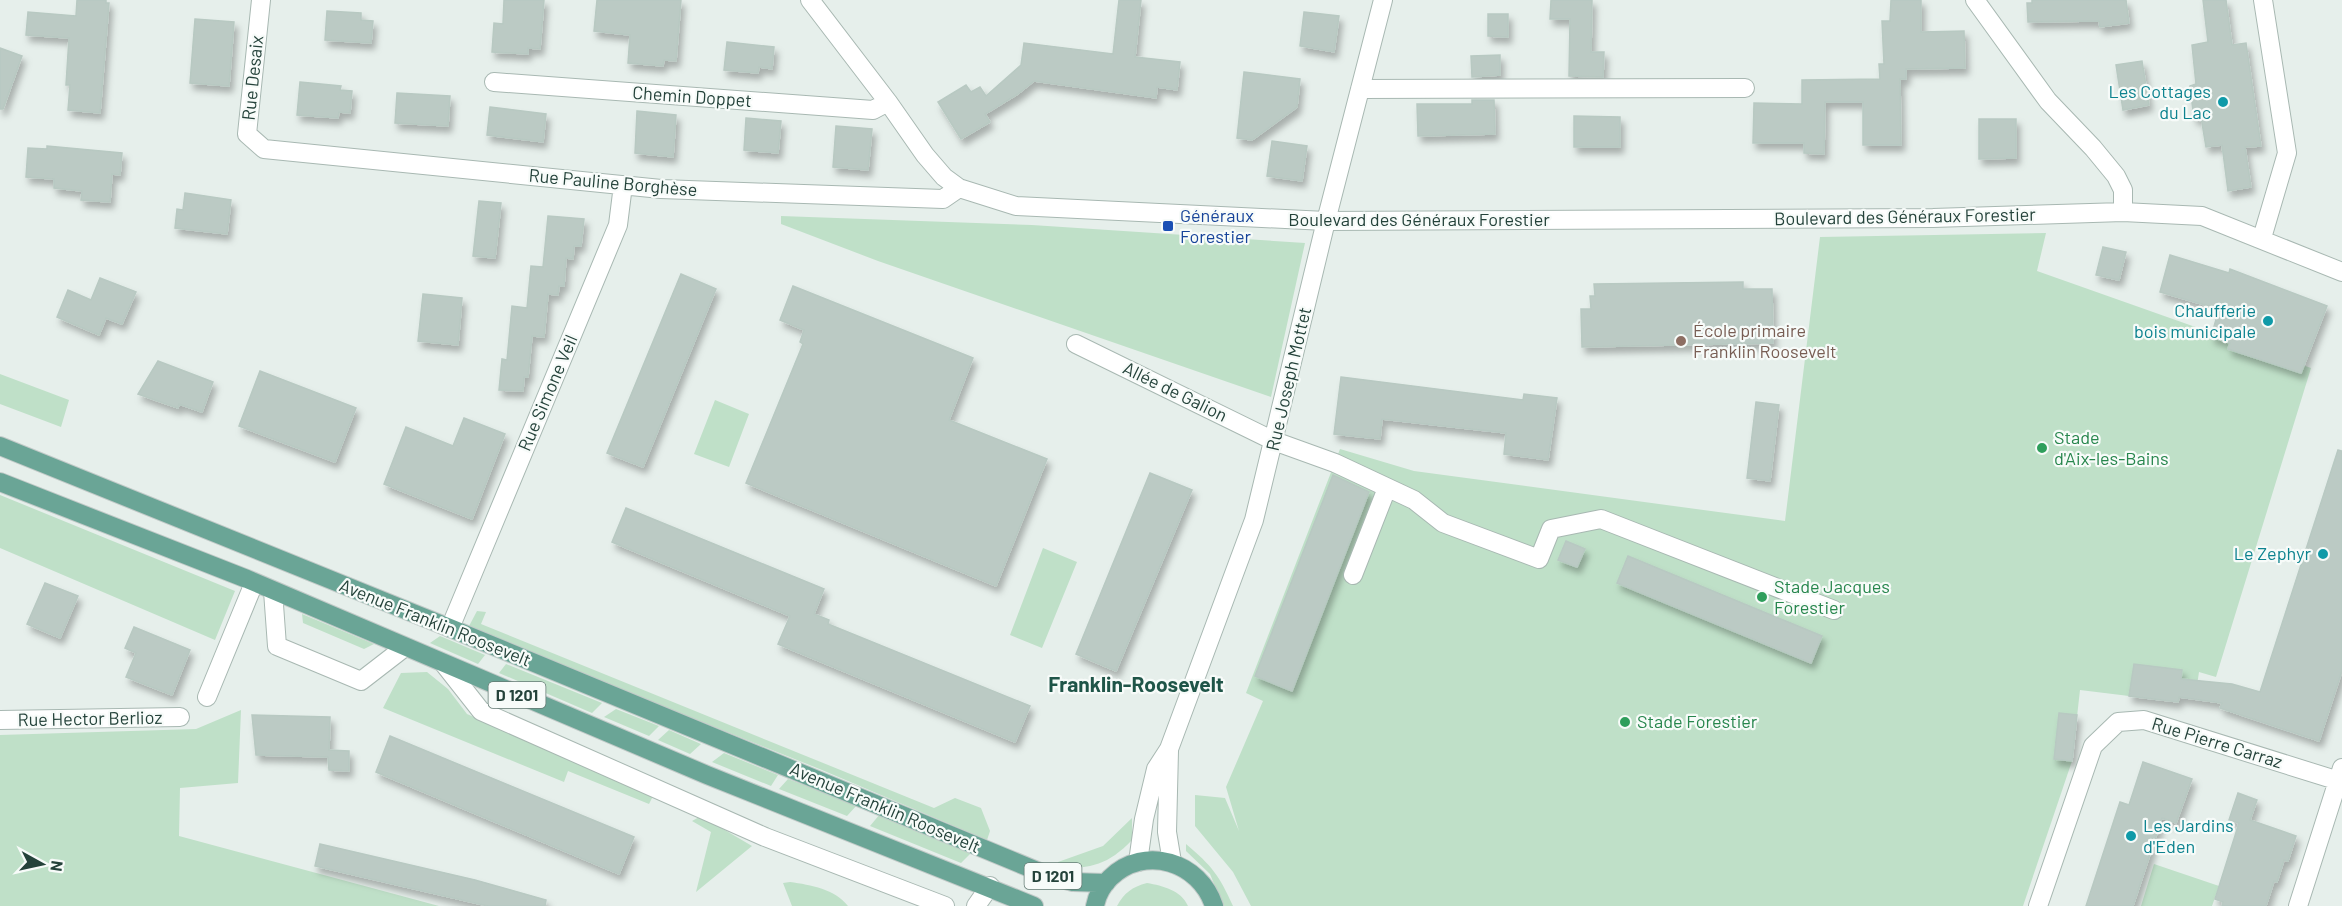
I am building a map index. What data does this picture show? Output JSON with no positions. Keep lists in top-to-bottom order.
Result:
{
  "streets": {
    "main road": ["Avenue Franklin Roosevelt", "D 1201"],
    "street": [
      "Rue Desaix",
      "Chemin Doppet",
      "Rue Pauline Borghèse",
      "Boulevard des Généraux Forestier",
      "Rue Joseph Mottet",
      "Allée de Galion",
      "Rue Simone Veil",
      "Rue Hector Berlioz",
      "Rue Pierre Carraz"
    ]
  },
  "crossings": [
    ["Rue Desaix", "Rue Pauline Borghèse"],
    ["Chemin Doppet", "Boulevard des Généraux Forestier"],
    ["Rue Pauline Borghèse", "Boulevard des Généraux Forestier"],
    ["Rue Pauline Borghèse", "Rue Simone Veil"],
    ["Boulevard des Généraux Forestier", "Rue Joseph Mottet"],
    ["Rue Joseph Mottet", "Allée de Galion"],
    ["Rue Simone Veil", "Avenue Franklin Roosevelt"]
  ],
  "districts": ["Franklin-Roosevelt"],
  "places": {
    "other": [
      "Les Cottages du Lac",
      "Chaufferie bois municipale",
      "École primaire Franklin Roosevelt",
      "Stade d'Aix-les-Bains",
      "Le Zephyr",
      "Stade Jacques Forestier",
      "Stade Forestier",
      "Les Jardins d'Eden"
    ],
    "transit": ["Généraux Forestier"]
  },
  "north": "right"
}
